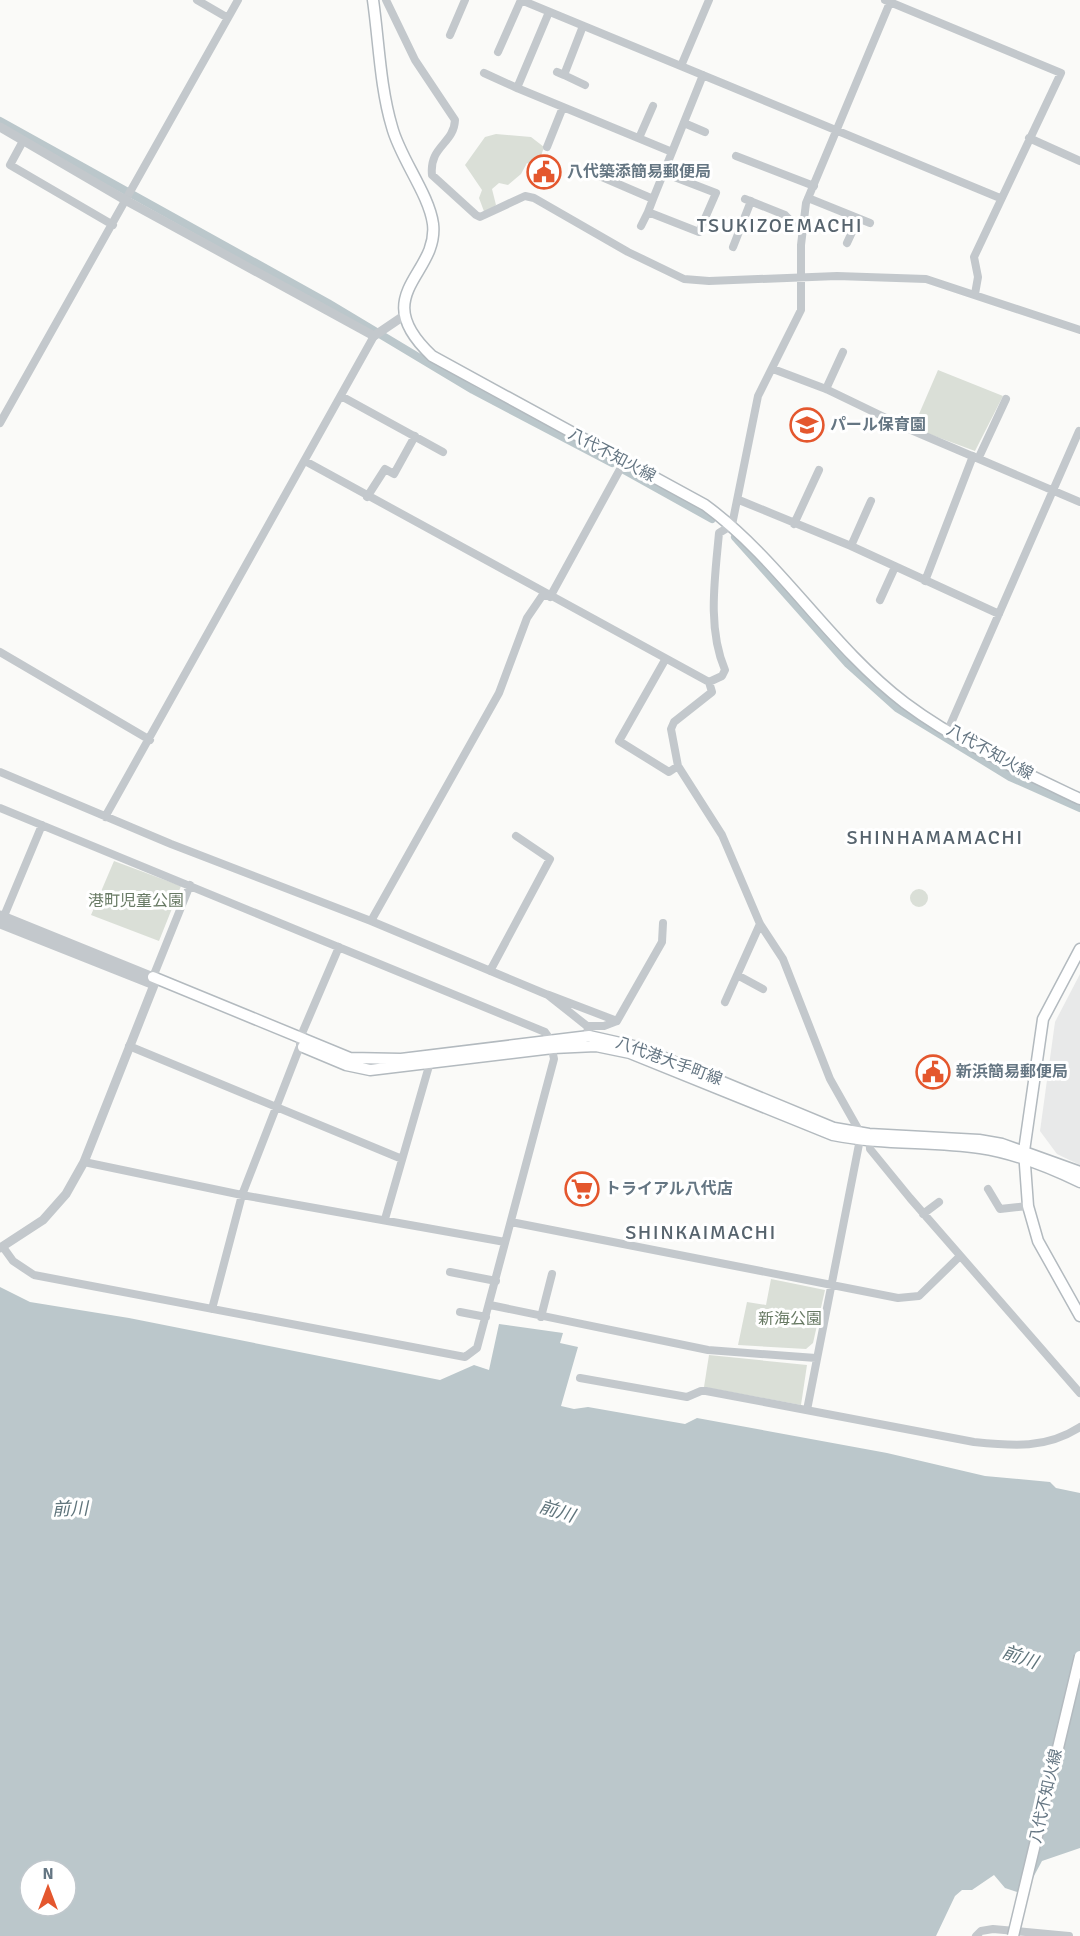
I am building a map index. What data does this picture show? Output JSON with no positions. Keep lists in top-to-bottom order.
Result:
{
  "streets": {
    "main road": ["八代不知火線", "八代港大手町線"]
  },
  "districts": ["TSUKIZOEMACHI", "SHINHAMAMACHI", "SHINKAIMACHI"],
  "water": ["前川"],
  "parks": ["港町児童公園", "新海公園"],
  "places": {
    "public building": ["八代築添簡易郵便局", "新浜簡易郵便局"],
    "school or university": ["パール保育園"],
    "supermarket": ["トライアル八代店"]
  },
  "north": "top"
}
